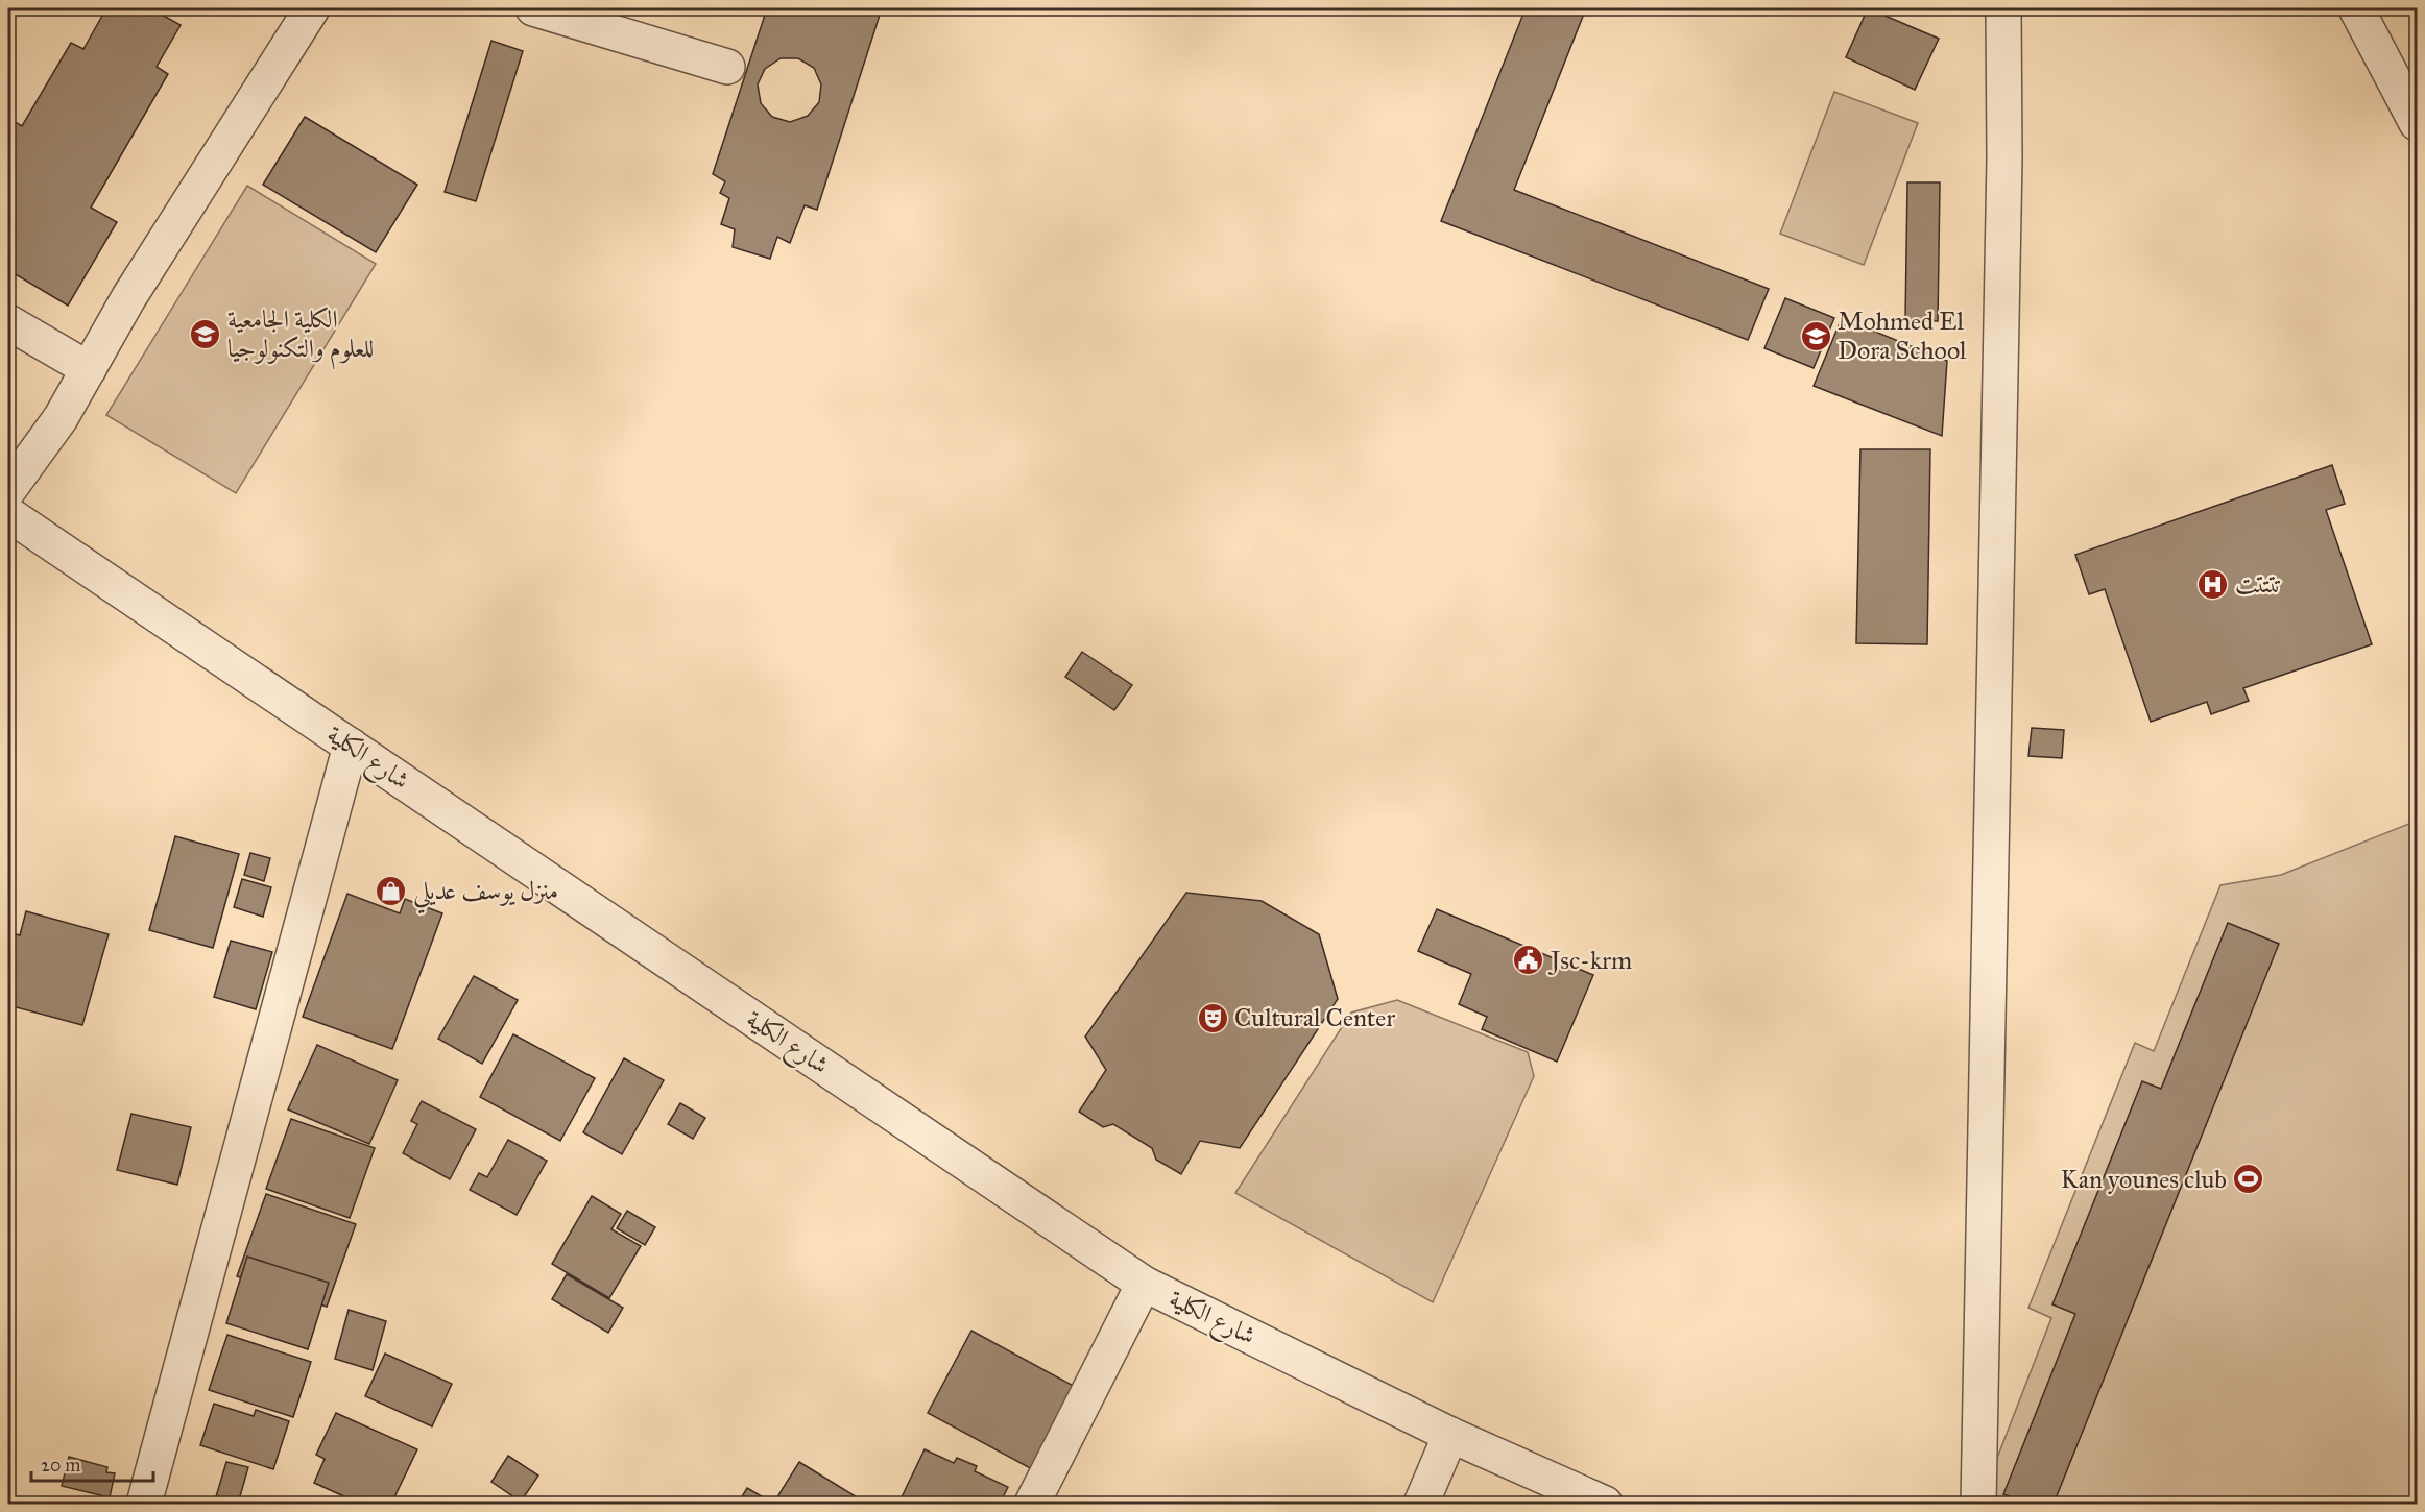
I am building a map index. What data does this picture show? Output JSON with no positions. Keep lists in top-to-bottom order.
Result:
{
  "streets": {
    "street": ["شارع الكلية"]
  },
  "places": {
    "school or university": ["الكلية الجامعية للعلوم والتكنولوجيا", "Mohmed El Dora School"],
    "hospital": ["تتتتت"],
    "shop": ["منزل يوسف عديلي"],
    "public building": ["Jsc-krm"],
    "theatre": ["Cultural Center"],
    "sports": ["Kan younes club"]
  },
  "scale_bar": "20 m"
}
